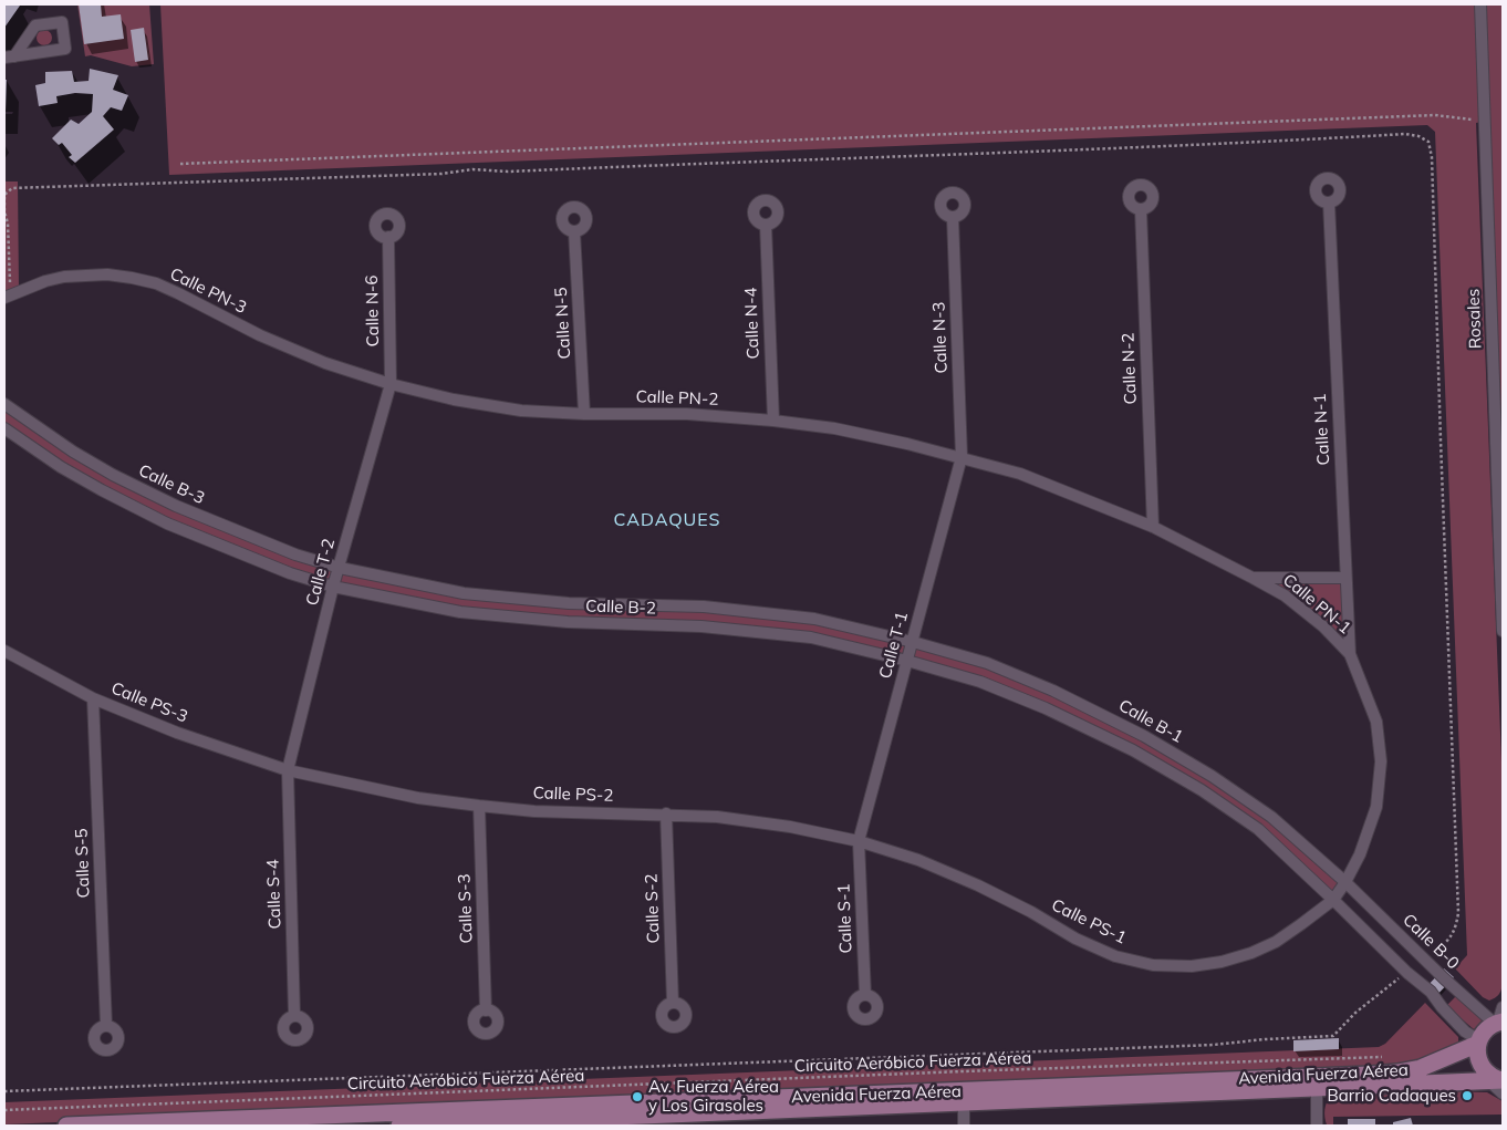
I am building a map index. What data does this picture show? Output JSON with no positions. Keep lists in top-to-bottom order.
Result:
{
  "streets": {
    "main road": ["Avenida Fuerza Aérea"],
    "street": [
      "Calle PN-3",
      "Calle N-6",
      "Rosales",
      "Calle N-5",
      "Calle N-4",
      "Calle N-3",
      "Calle N-2",
      "Calle PN-2",
      "Calle N-1",
      "Calle B-3",
      "Calle T-2",
      "Calle PN-1",
      "Calle B-2",
      "Calle T-1",
      "Calle PS-3",
      "Calle B-1",
      "Calle PS-2",
      "Calle S-5",
      "Calle S-4",
      "Calle S-3",
      "Calle S-2",
      "Calle S-1",
      "Calle PS-1",
      "Calle B-0"
    ],
    "path": ["Circuito Aeróbico Fuerza Aérea"]
  },
  "crossings": [
    ["Calle PN-3", "Calle N-6"],
    ["Calle PN-3", "Calle PN-2"],
    ["Calle PN-3", "Calle T-2"],
    ["Calle N-6", "Calle PN-2"],
    ["Calle N-6", "Calle T-2"],
    ["Calle N-5", "Calle PN-2"],
    ["Calle N-4", "Calle PN-2"],
    ["Calle N-3", "Calle PN-2"],
    ["Calle N-3", "Calle PN-1"],
    ["Calle N-3", "Calle T-1"],
    ["Calle N-2", "Calle PN-1"],
    ["Calle PN-2", "Calle T-2"],
    ["Calle PN-2", "Calle PN-1"],
    ["Calle PN-2", "Calle T-1"],
    ["Calle N-1", "Calle PN-1"],
    ["Calle B-3", "Calle T-2"],
    ["Calle B-3", "Calle B-2"],
    ["Calle T-2", "Calle B-2"],
    ["Calle T-2", "Calle PS-3"],
    ["Calle T-2", "Calle PS-2"],
    ["Calle T-2", "Calle S-4"],
    ["Calle PN-1", "Calle T-1"],
    ["Calle PN-1", "Calle B-1"],
    ["Calle PN-1", "Calle PS-1"],
    ["Calle PN-1", "Calle B-0"],
    ["Calle B-2", "Calle T-1"],
    ["Calle B-2", "Calle B-1"],
    ["Calle T-1", "Calle B-1"],
    ["Calle T-1", "Calle PS-2"],
    ["Calle T-1", "Calle S-1"],
    ["Calle T-1", "Calle PS-1"],
    ["Calle PS-3", "Calle PS-2"],
    ["Calle PS-3", "Calle S-5"],
    ["Calle PS-3", "Calle S-4"],
    ["Calle B-1", "Calle PS-1"],
    ["Calle B-1", "Calle B-0"],
    ["Calle PS-2", "Calle S-4"],
    ["Calle PS-2", "Calle S-3"],
    ["Calle PS-2", "Calle S-2"],
    ["Calle PS-2", "Calle S-1"],
    ["Calle PS-2", "Calle PS-1"],
    ["Calle S-1", "Calle PS-1"],
    ["Calle B-0", "Avenida Fuerza Aérea"]
  ],
  "districts": ["CADAQUES"],
  "places": ["Barrio Cadaques", "Av. Fuerza Aérea y Los Girasoles"]
}
